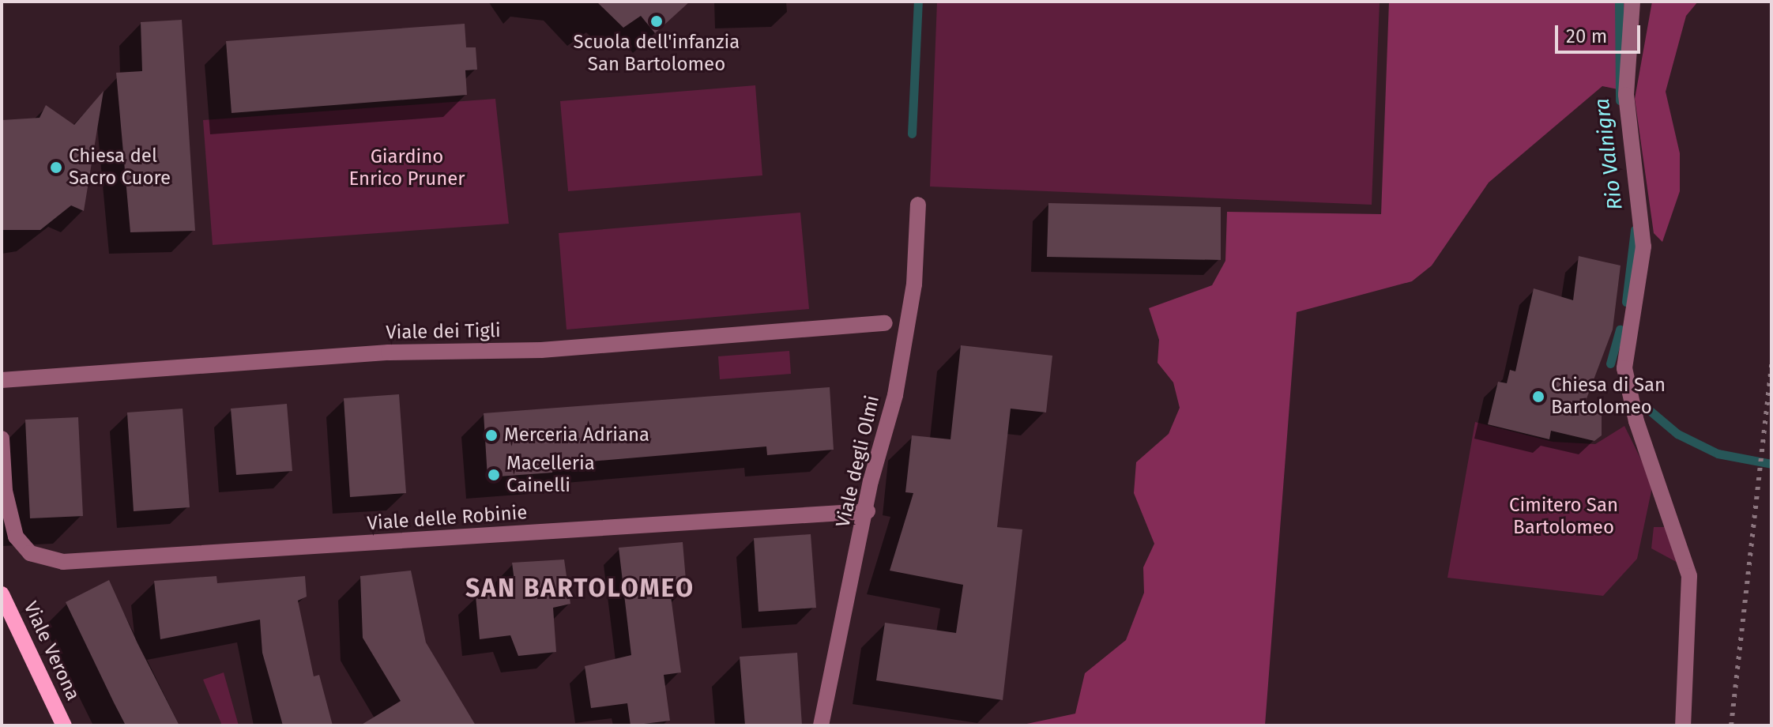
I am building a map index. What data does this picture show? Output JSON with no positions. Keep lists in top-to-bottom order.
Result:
{
  "streets": {
    "main road": ["Viale Verona"],
    "street": ["Viale dei Tigli", "Viale degli Olmi", "Viale delle Robinie"]
  },
  "crossings": [
    ["Viale degli Olmi", "Viale delle Robinie"]
  ],
  "districts": ["SAN BARTOLOMEO"],
  "water": ["Rio Valnigra"],
  "parks": ["Giardino Enrico Pruner", "Cimitero San Bartolomeo"],
  "places": [
    "Scuola dell'infanzia San Bartolomeo",
    "Chiesa del Sacro Cuore",
    "Chiesa di San Bartolomeo",
    "Merceria Adriana",
    "Macelleria Cainelli"
  ],
  "scale_bar": "20 m"
}
